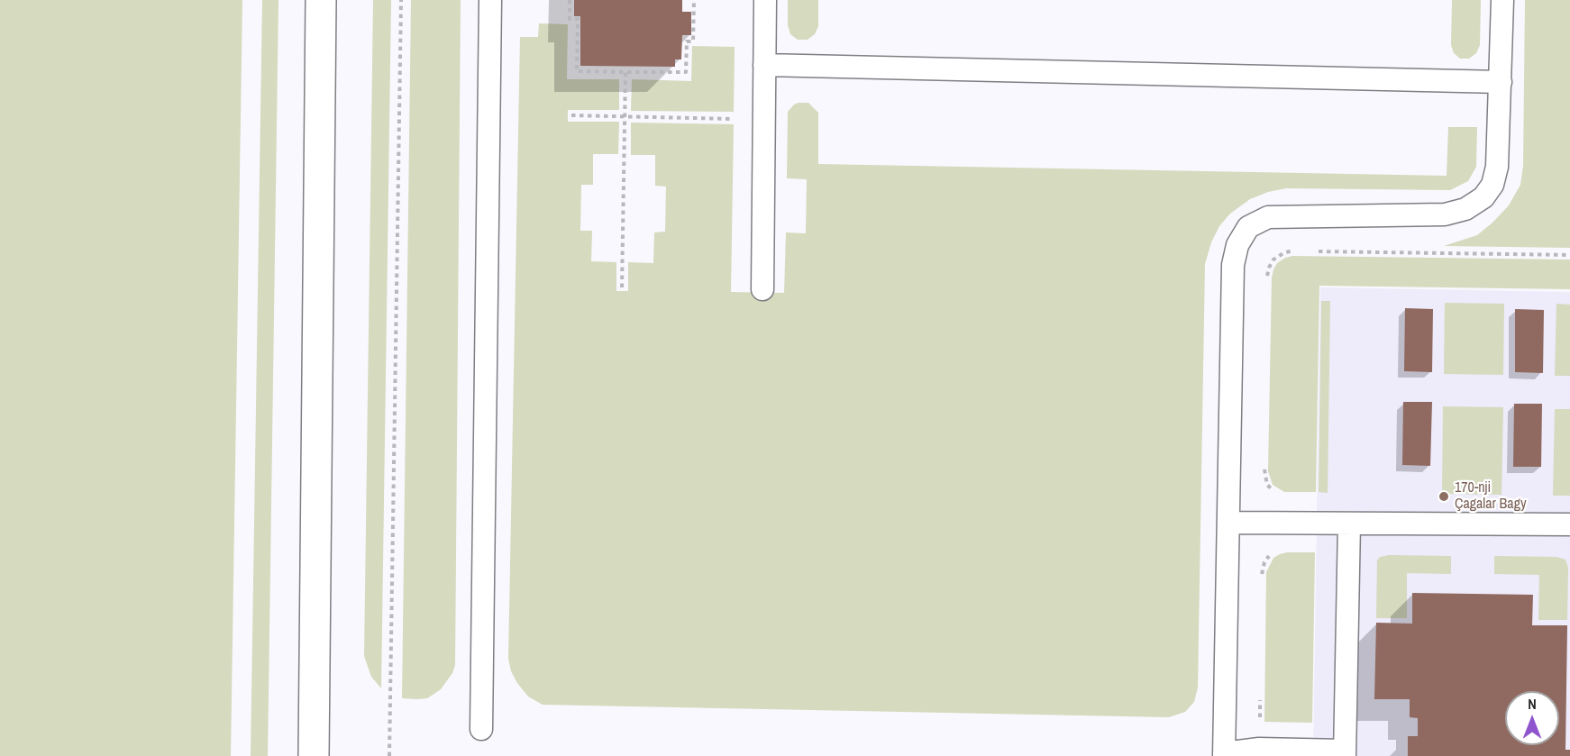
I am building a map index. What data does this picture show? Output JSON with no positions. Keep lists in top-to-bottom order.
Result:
{
  "places": ["170-nji Çagalar Bagy"],
  "north": "top"
}
